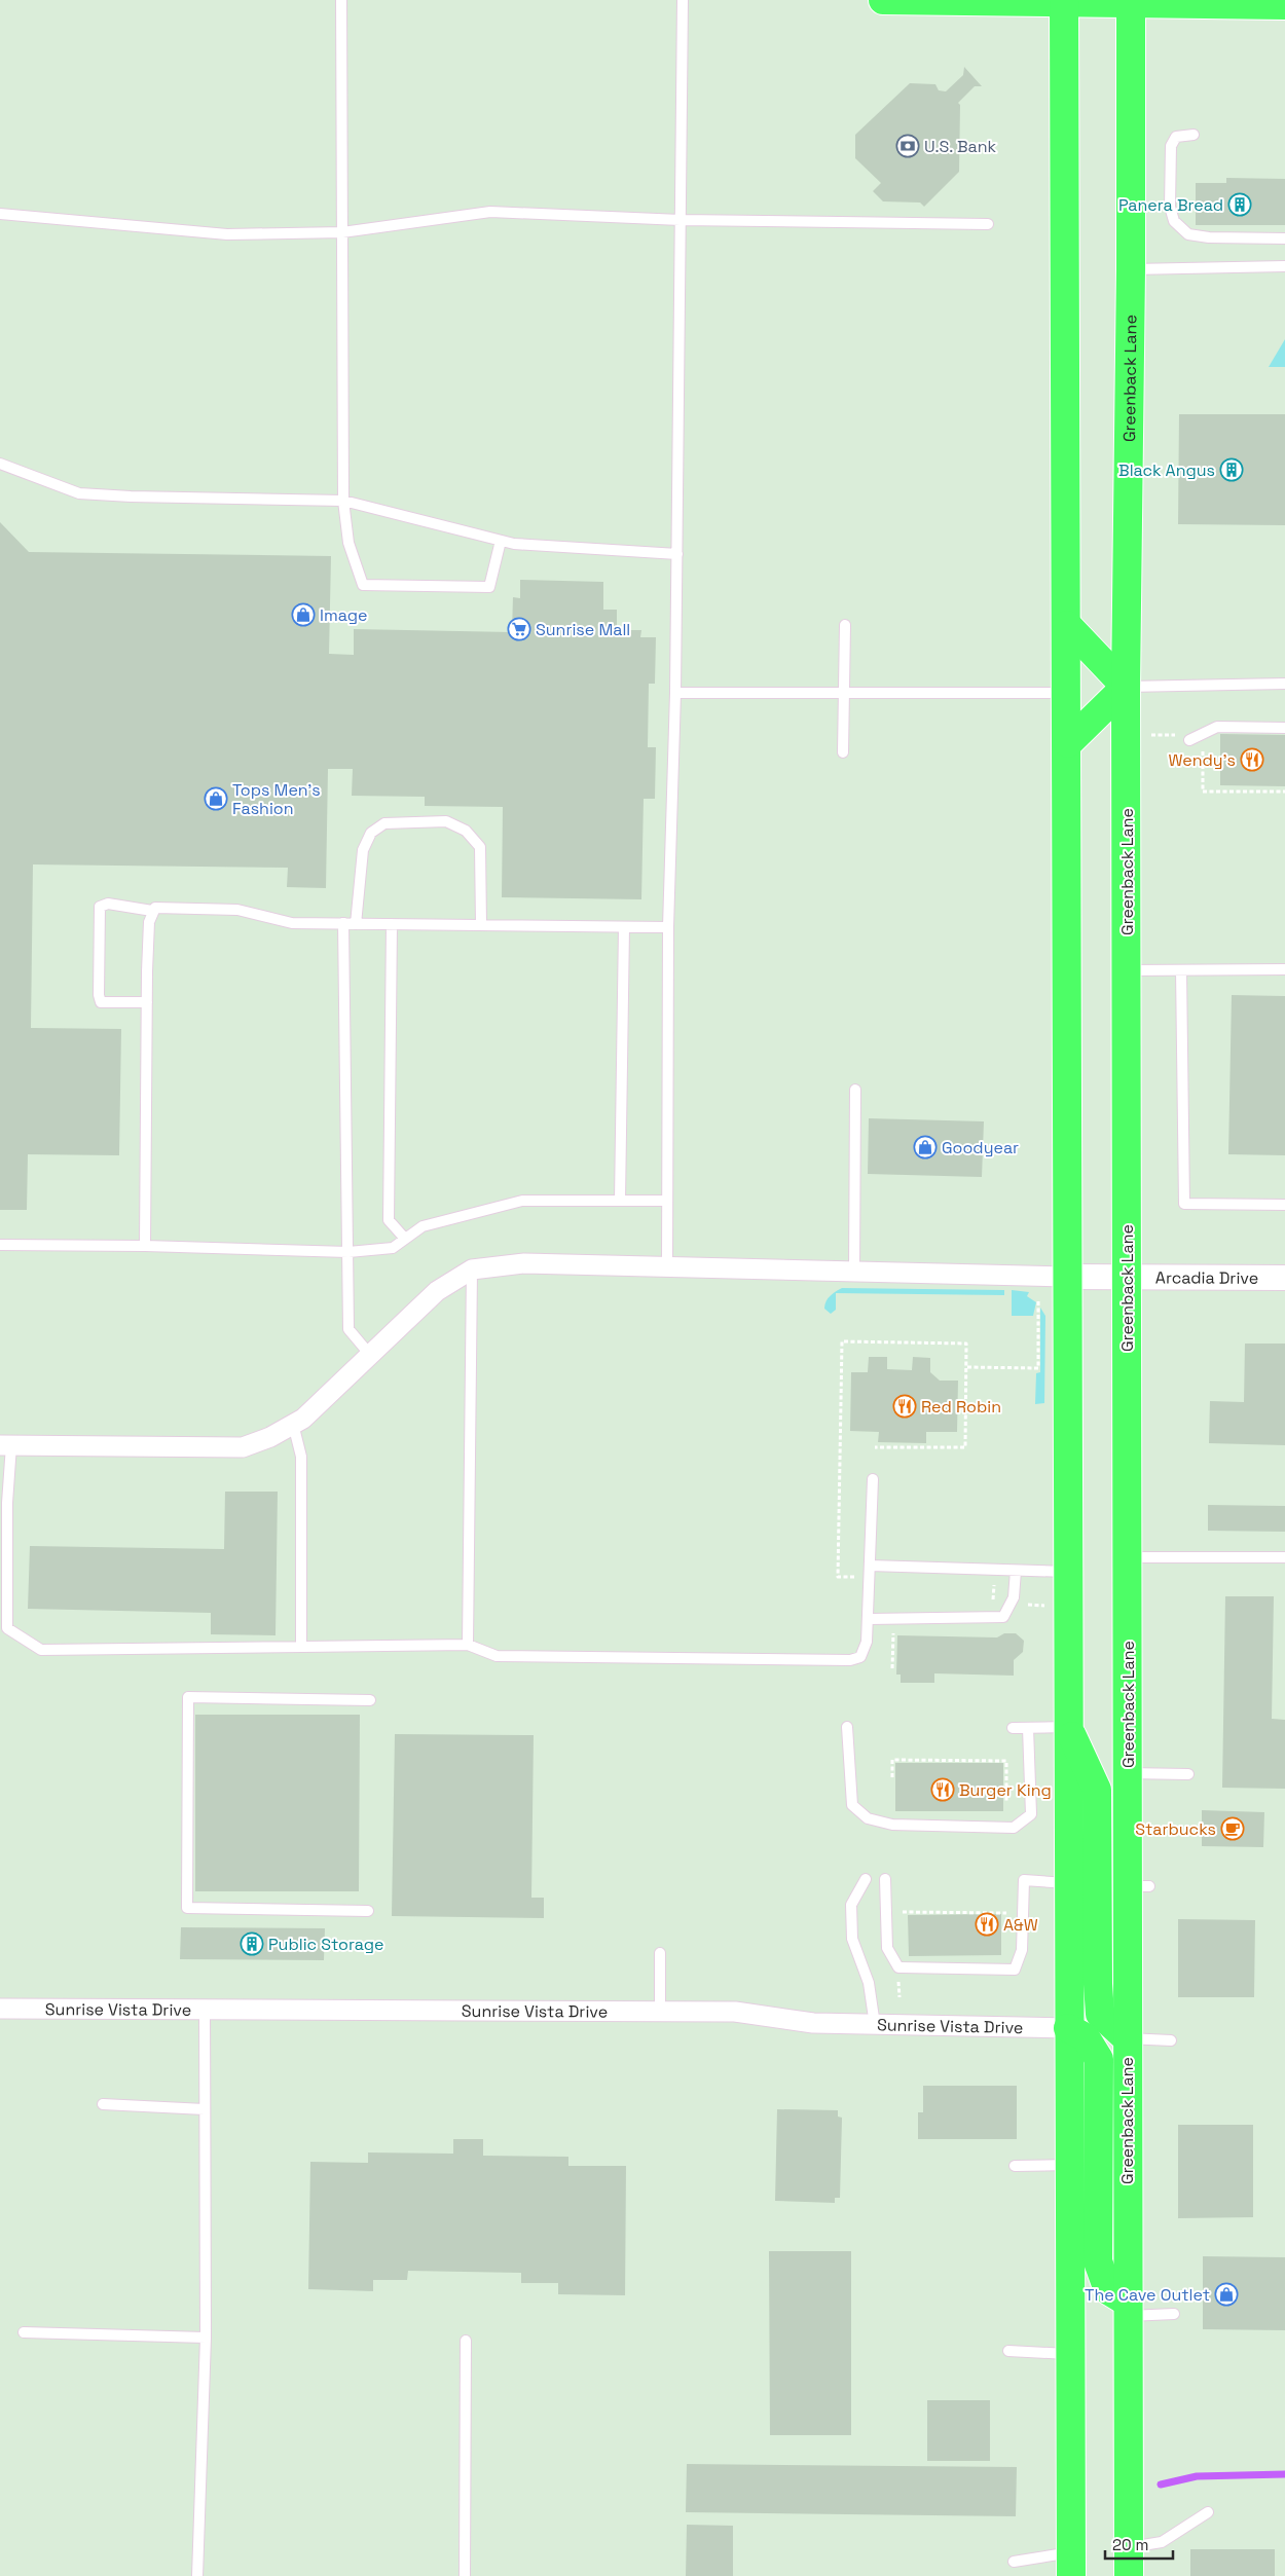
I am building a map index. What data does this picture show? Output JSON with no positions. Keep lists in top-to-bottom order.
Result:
{
  "streets": {
    "main road": ["Greenback Lane"],
    "street": ["Arcadia Drive", "Sunrise Vista Drive"]
  },
  "crossings": [
    ["Greenback Lane", "Arcadia Drive"]
  ],
  "places": {
    "bank": ["U.S. Bank"],
    "building": ["Panera Bread", "Black Angus", "Public Storage"],
    "shop": [
      "Image",
      "Tops Men's Fashion",
      "Goodyear",
      "The Cave Outlet"
    ],
    "supermarket": ["Sunrise Mall"],
    "restaurant": [
      "Wendy's",
      "Red Robin",
      "Burger King",
      "A&W"
    ],
    "cafe": ["Starbucks"]
  },
  "scale_bar": "20 m"
}
